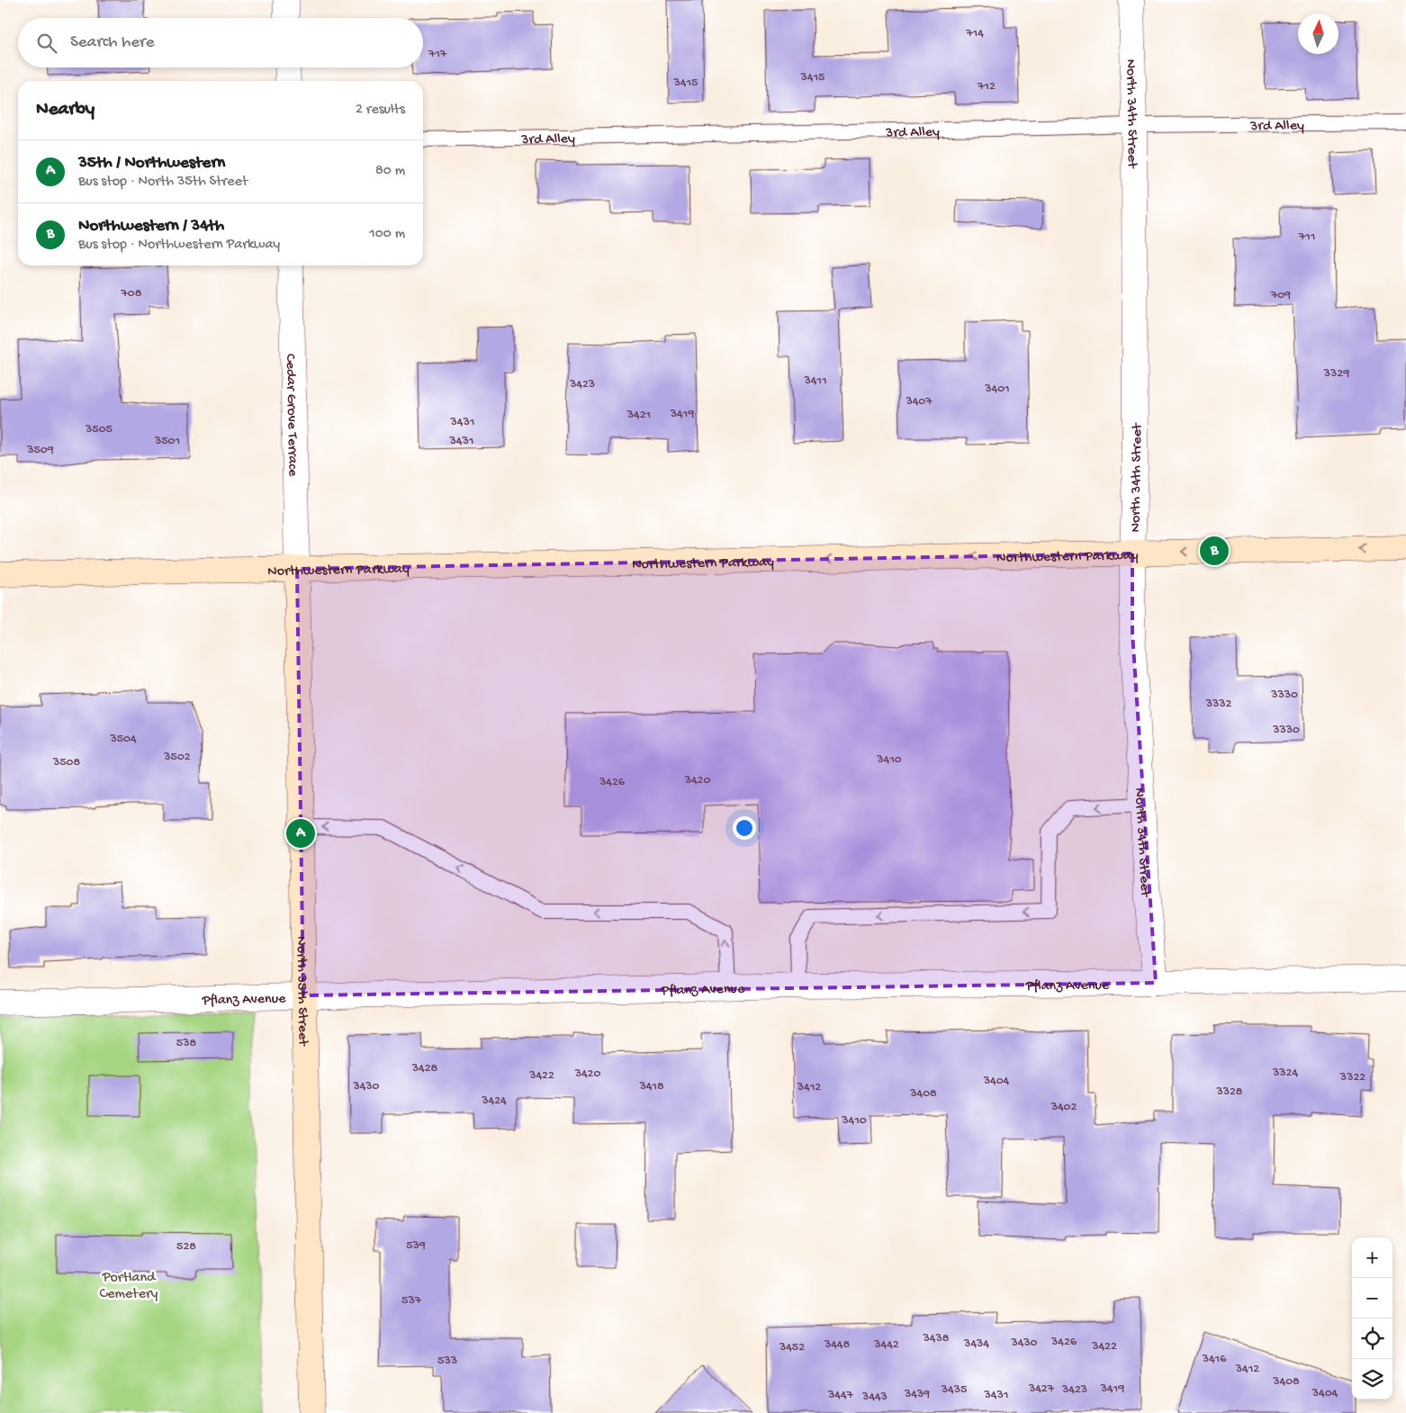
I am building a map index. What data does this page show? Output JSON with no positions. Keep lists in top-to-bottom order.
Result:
{
  "streets": {
    "street": [
      "North 34th Street",
      "Cedar Grove Terrace",
      "Northwestern Parkway",
      "Pflanz Avenue",
      "North 35th Street"
    ],
    "lane": ["3rd Alley"]
  },
  "crossings": [
    ["North 34th Street", "3rd Alley"],
    ["North 34th Street", "Northwestern Parkway"],
    ["North 34th Street", "Pflanz Avenue"],
    ["Cedar Grove Terrace", "Northwestern Parkway"],
    ["Cedar Grove Terrace", "North 35th Street"],
    ["Northwestern Parkway", "North 35th Street"],
    ["Pflanz Avenue", "North 35th Street"]
  ],
  "one_way": ["Northwestern Parkway"],
  "parks": ["Portland Cemetery"],
  "house_numbers": [
    "714",
    "717",
    "3415",
    "3415",
    "712",
    "711",
    "708",
    "709",
    "3329",
    "3411",
    "3423",
    "3401",
    "3407",
    "3419",
    "3421",
    "3431",
    "3505",
    "3501",
    "3431",
    "3509",
    "3330",
    "3332",
    "3330",
    "3504",
    "3502",
    "3410",
    "3508",
    "3420",
    "3426",
    "538",
    "3428",
    "3324",
    "3420",
    "3422",
    "3322",
    "3404",
    "3430",
    "3418",
    "3412",
    "3328",
    "3408",
    "3424",
    "3402",
    "3410",
    "539",
    "528",
    "537",
    "3438",
    "3426",
    "3430",
    "3434",
    "3448",
    "3442",
    "3422",
    "3452",
    "3416",
    "533",
    "3412",
    "3408",
    "3427",
    "3419",
    "3435",
    "3423",
    "3404",
    "3439",
    "3447",
    "3431",
    "3443"
  ],
  "north": "top",
  "page": {
    "search": "Search here",
    "heading": ["Nearby", "2 results"],
    "list": [
      {
        "mark": "A",
        "name": "35th / Northwestern",
        "note": "Bus stop · North 35th Street",
        "value": "80 m"
      },
      {
        "mark": "B",
        "name": "Northwestern / 34th",
        "note": "Bus stop · Northwestern Parkway",
        "value": "100 m"
      }
    ],
    "pins": ["B", "A"],
    "map_buttons": ["+", "−"]
  }
}
